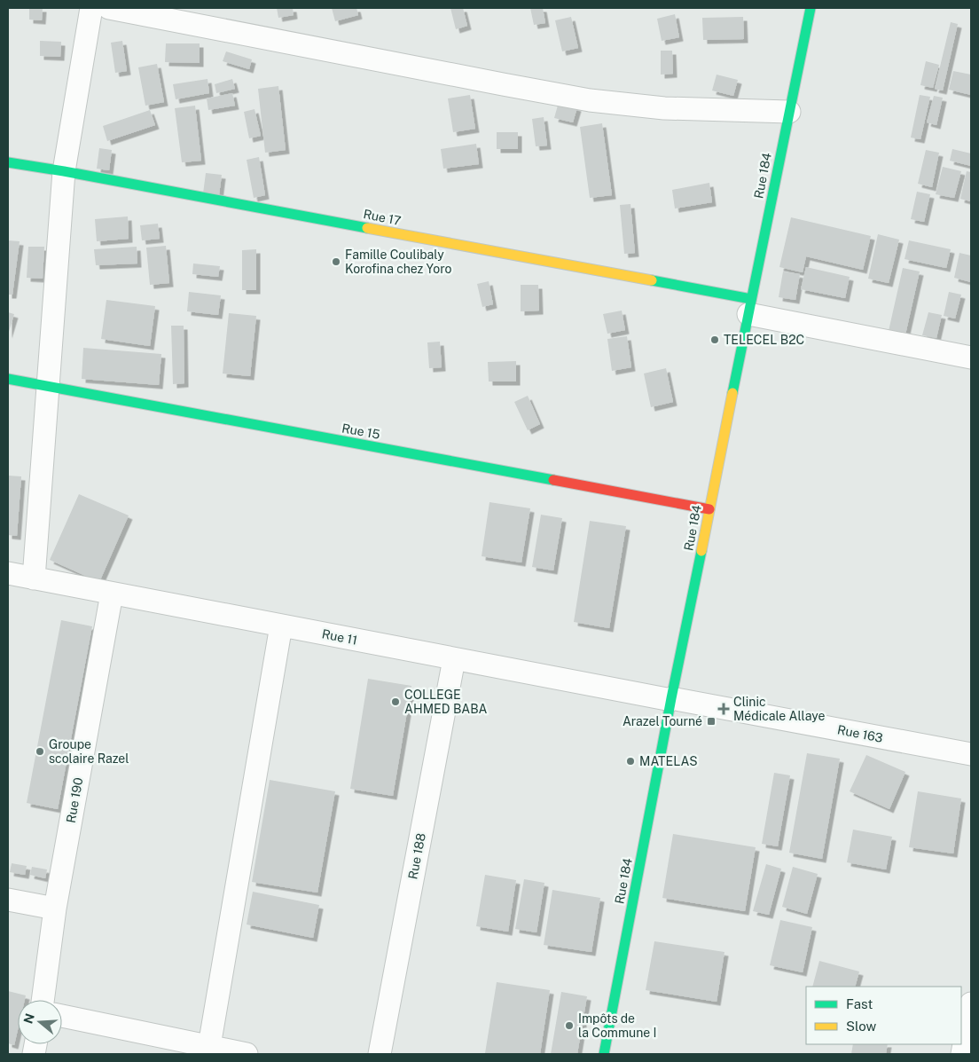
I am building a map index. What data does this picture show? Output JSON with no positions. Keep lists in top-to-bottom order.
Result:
{
  "streets": {
    "street": [
      "Rue 184",
      "Rue 17",
      "Rue 15",
      "Rue 11",
      "Rue 163",
      "Rue 190",
      "Rue 188"
    ]
  },
  "crossings": [
    ["Rue 184", "Rue 17"],
    ["Rue 184", "Rue 15"],
    ["Rue 184", "Rue 11"],
    ["Rue 184", "Rue 163"],
    ["Rue 11", "Rue 163"],
    ["Rue 11", "Rue 190"],
    ["Rue 11", "Rue 188"]
  ],
  "places": {
    "other": [
      "Famille Coulibaly Korofina chez Yoro",
      "TELECEL B2C",
      "COLLEGE AHMED BABA",
      "Groupe scolaire Razel",
      "MATELAS",
      "Impôts de la Commune I"
    ],
    "health": ["Clinic Médicale Allaye"],
    "transit": ["Arazel Tourné"]
  },
  "legend": ["Fast", "Slow"],
  "north": "left"
}
